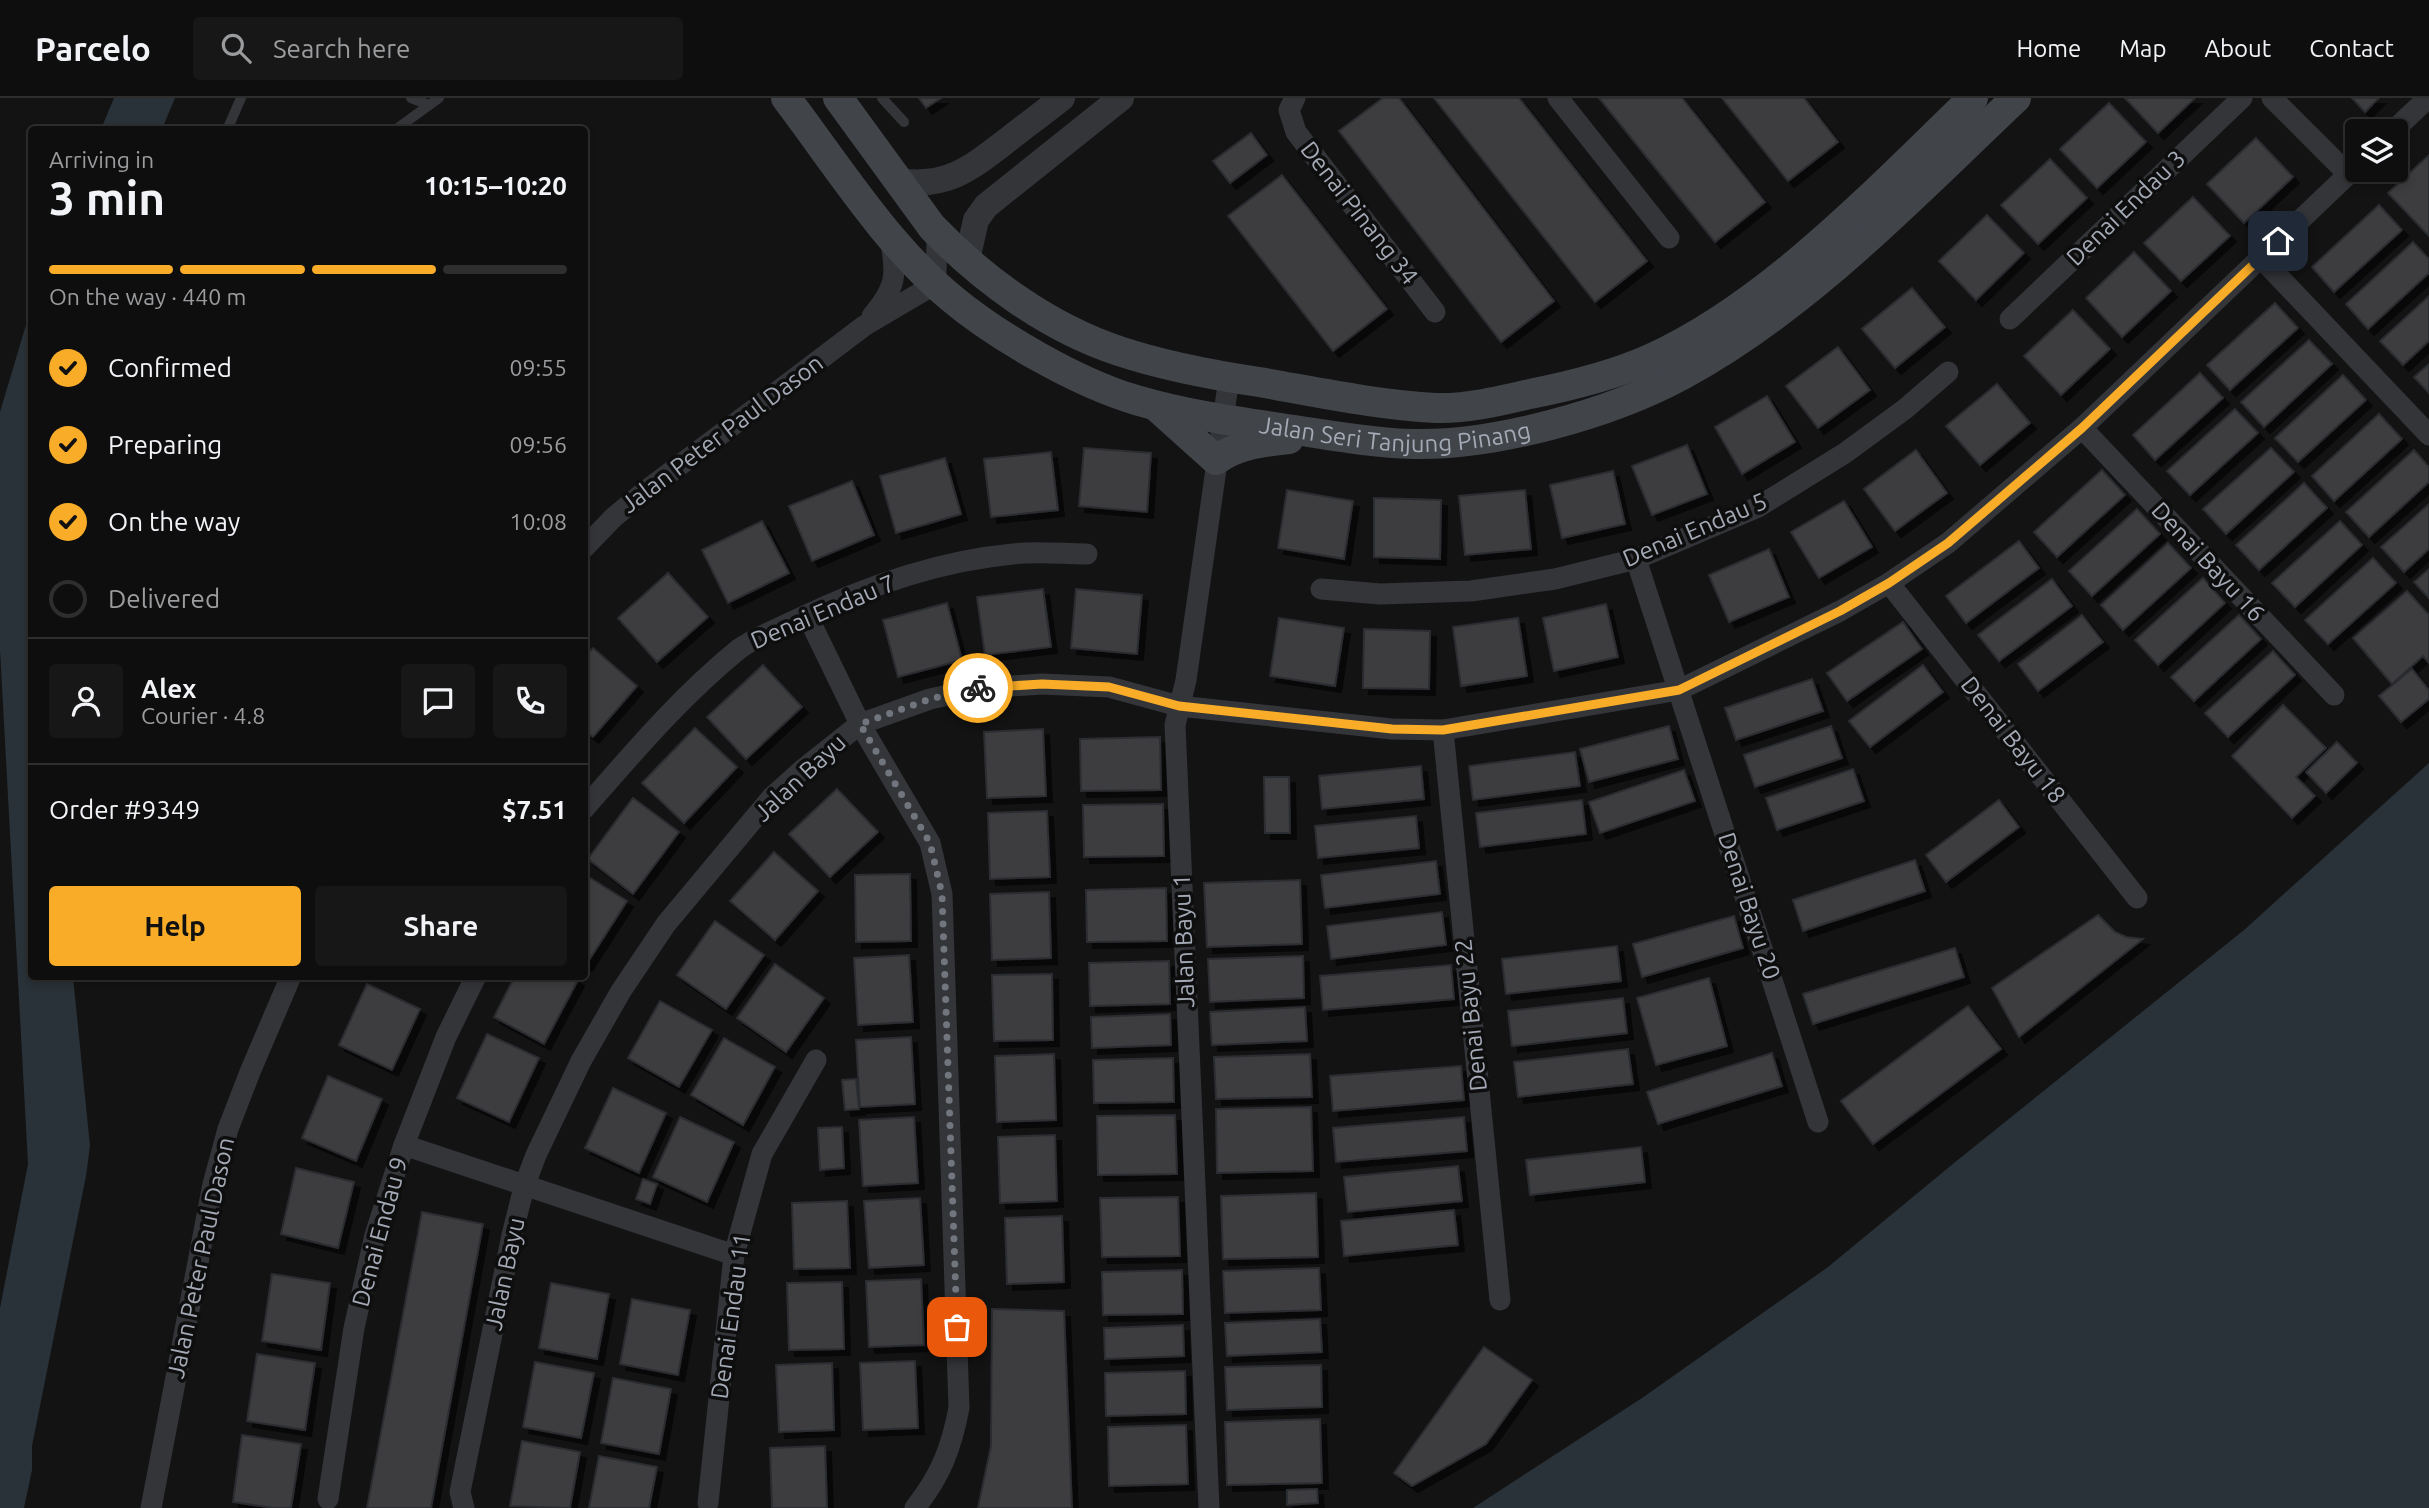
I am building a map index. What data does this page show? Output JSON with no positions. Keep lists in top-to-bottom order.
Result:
{
  "streets": {
    "main road": ["Jalan Seri Tanjung Pinang"],
    "street": [
      "Denai Endau 3",
      "Denai Pinang 34",
      "Jalan Peter Paul Dason",
      "Denai Endau 5",
      "Denai Bayu 16",
      "Denai Endau 7",
      "Denai Bayu 18",
      "Jalan Bayu",
      "Denai Bayu 20",
      "Jalan Bayu 1",
      "Denai Bayu 22",
      "Denai Endau 9",
      "Denai Endau 11"
    ]
  },
  "crossings": [
    ["Jalan Seri Tanjung Pinang", "Jalan Peter Paul Dason"],
    ["Jalan Seri Tanjung Pinang", "Jalan Bayu 1"],
    ["Denai Endau 5", "Denai Bayu 20"],
    ["Denai Bayu 16", "Jalan Bayu"],
    ["Denai Bayu 18", "Jalan Bayu"],
    ["Jalan Bayu", "Denai Bayu 20"],
    ["Jalan Bayu", "Jalan Bayu 1"],
    ["Jalan Bayu", "Denai Bayu 22"]
  ],
  "page": {
    "header": "Parcelo",
    "search": "Search here",
    "nav": [
      "Home",
      "Map",
      "About",
      "Contact"
    ],
    "heading": ["3 min", "Arriving in", "10:15–10:20"],
    "panel": [
      "Alex",
      "Courier · 4.8",
      "Order #9349",
      "$7.51"
    ],
    "bar": "On the way · 440 m",
    "list": [
      ["Confirmed", "09:55"],
      ["Preparing", "09:56"],
      ["On the way", "10:08"],
      "Delivered"
    ],
    "buttons": ["Help", "Share"]
  }
}
